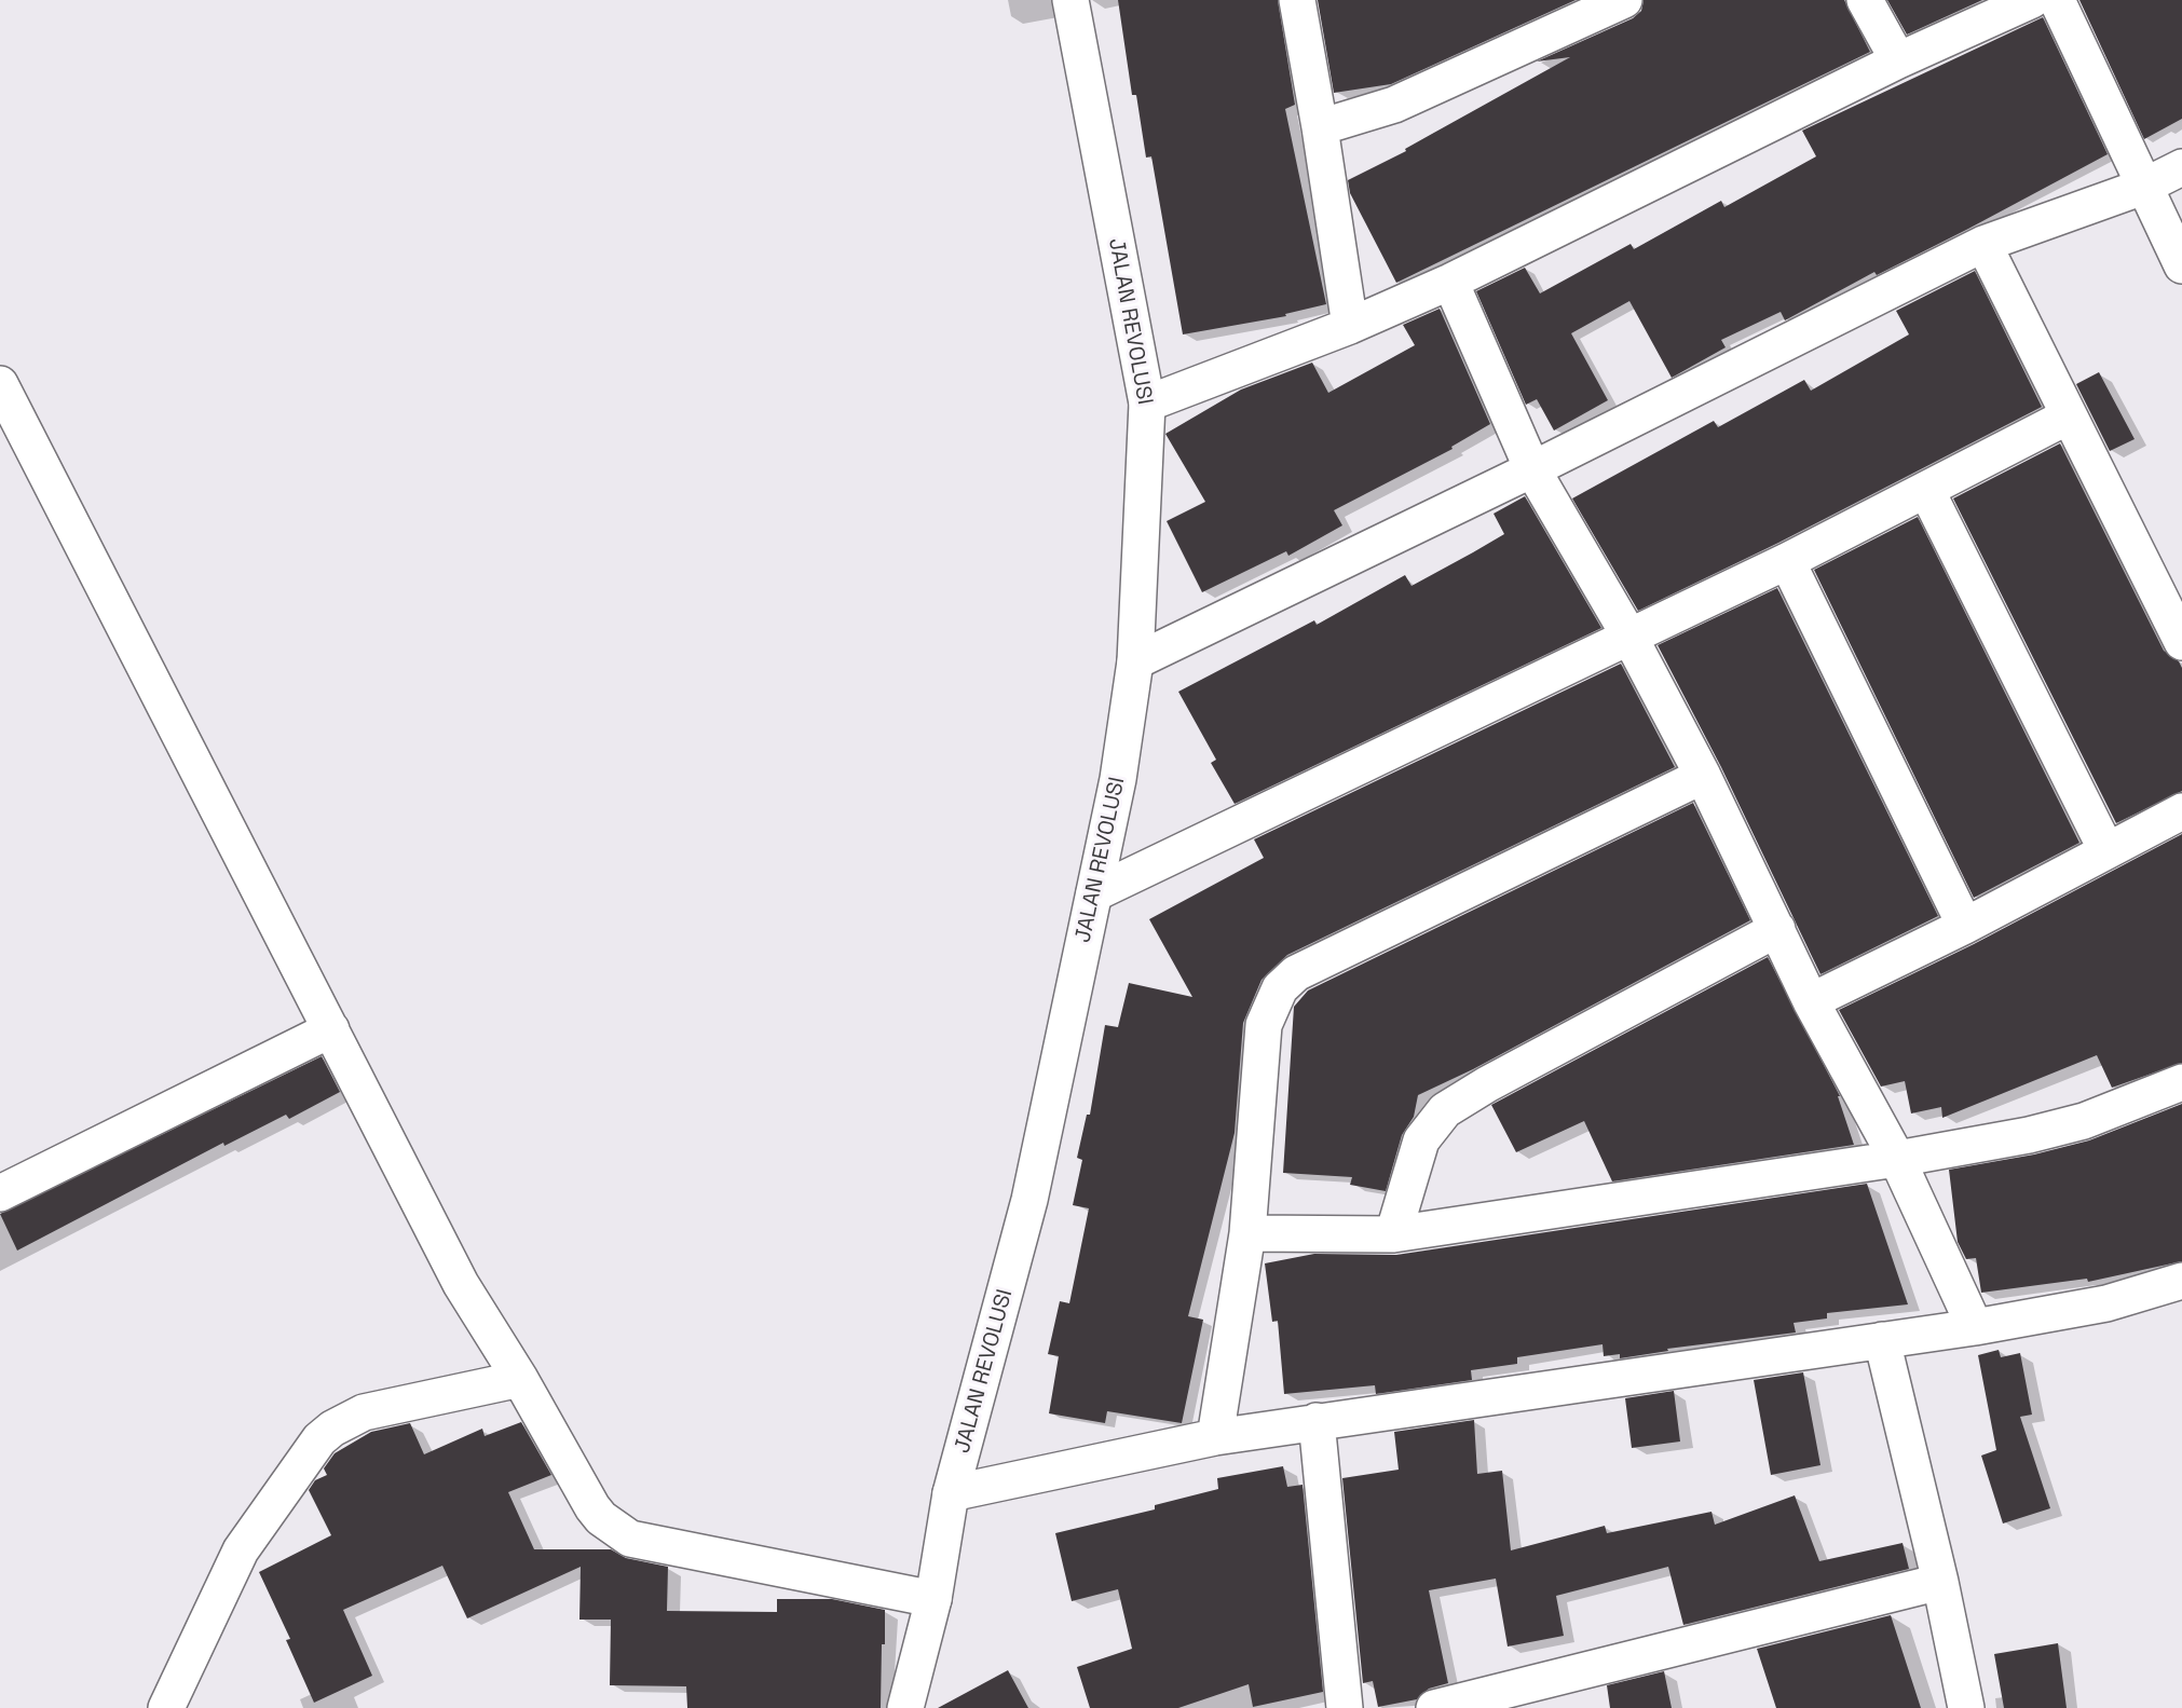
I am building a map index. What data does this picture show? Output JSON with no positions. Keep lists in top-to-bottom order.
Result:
{
  "streets": {
    "street": ["JALAN REVOLUSI"]
  }
}
